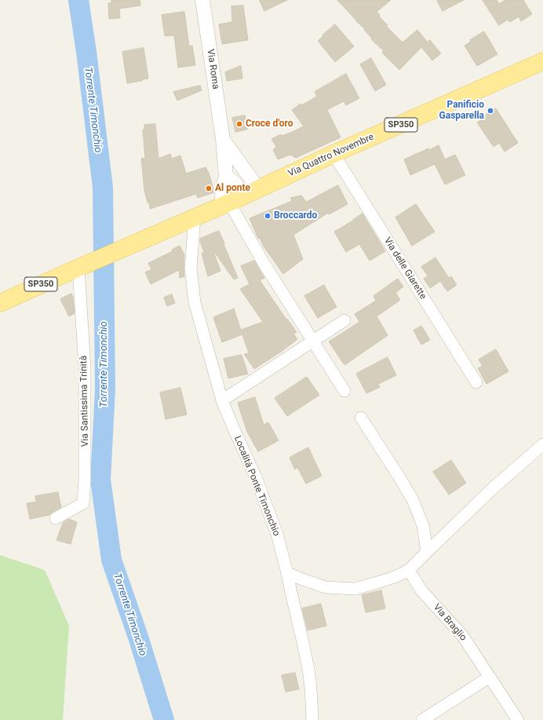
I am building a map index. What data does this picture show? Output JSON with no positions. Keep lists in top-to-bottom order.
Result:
{
  "streets": {
    "main road": ["SP350", "Via Quattro Novembre"],
    "street": [
      "Via Roma",
      "Via delle Giarette",
      "Via Santissima Trinità",
      "Località Ponte Timonchio",
      "Via Braglio"
    ]
  },
  "crossings": [
    ["Via Roma", "Via Quattro Novembre"],
    ["SP350", "Via Quattro Novembre"],
    ["SP350", "Via Santissima Trinità"],
    ["Via Quattro Novembre", "Via delle Giarette"],
    ["Via Quattro Novembre", "Via Santissima Trinità"],
    ["Via Quattro Novembre", "Località Ponte Timonchio"]
  ],
  "water": ["Torrente Timonchio"],
  "places": [
    "Panificio Gasparella",
    "Croce d'oro",
    "Al ponte",
    "Broccardo"
  ]
}
